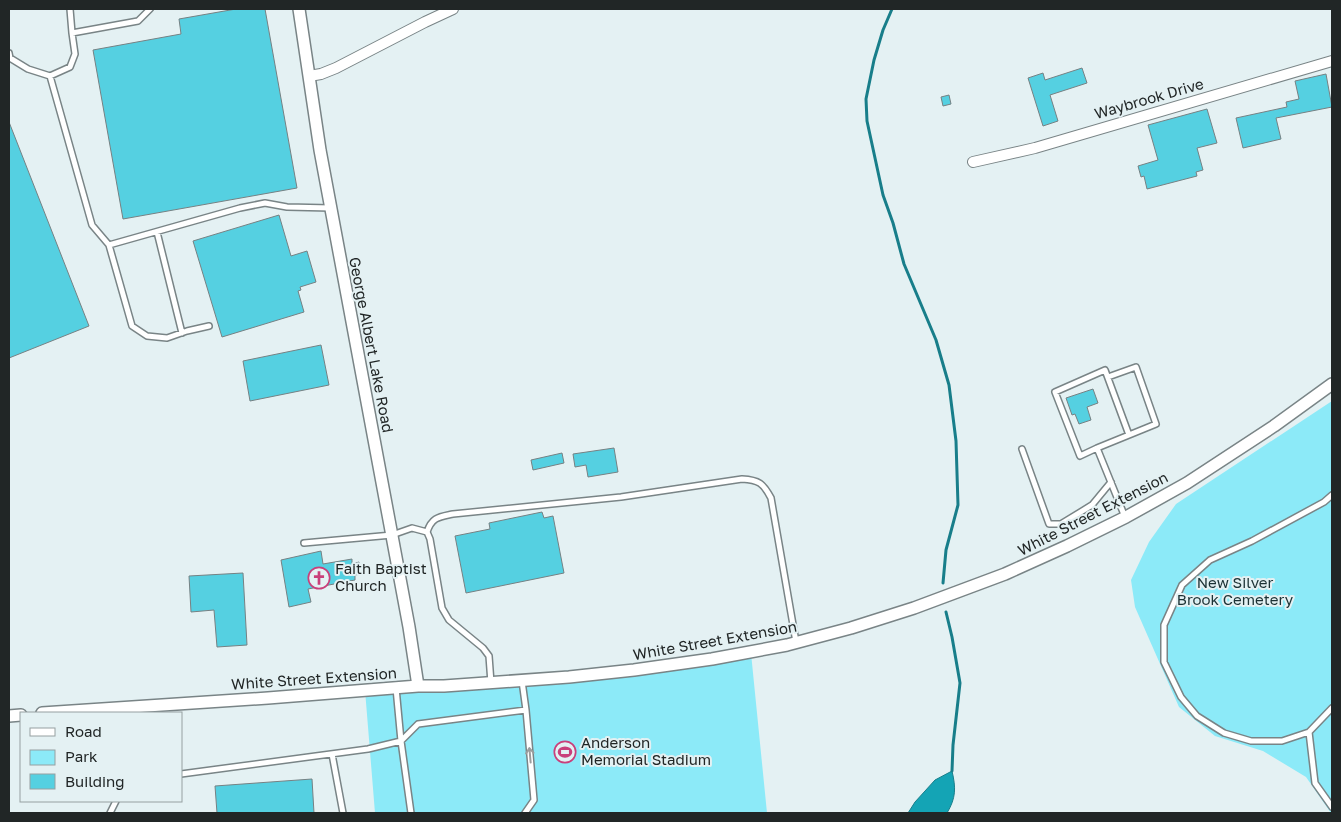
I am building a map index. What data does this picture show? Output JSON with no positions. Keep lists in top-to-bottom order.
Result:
{
  "streets": {
    "street": ["Waybrook Drive", "George Albert Lake Road", "White Street Extension"]
  },
  "crossings": [
    ["George Albert Lake Road", "White Street Extension"]
  ],
  "parks": ["New Silver Brook Cemetery"],
  "places": {
    "church": ["Faith Baptist Church"],
    "sports": ["Anderson Memorial Stadium"]
  },
  "legend": ["Road", "Park", "Building"]
}
